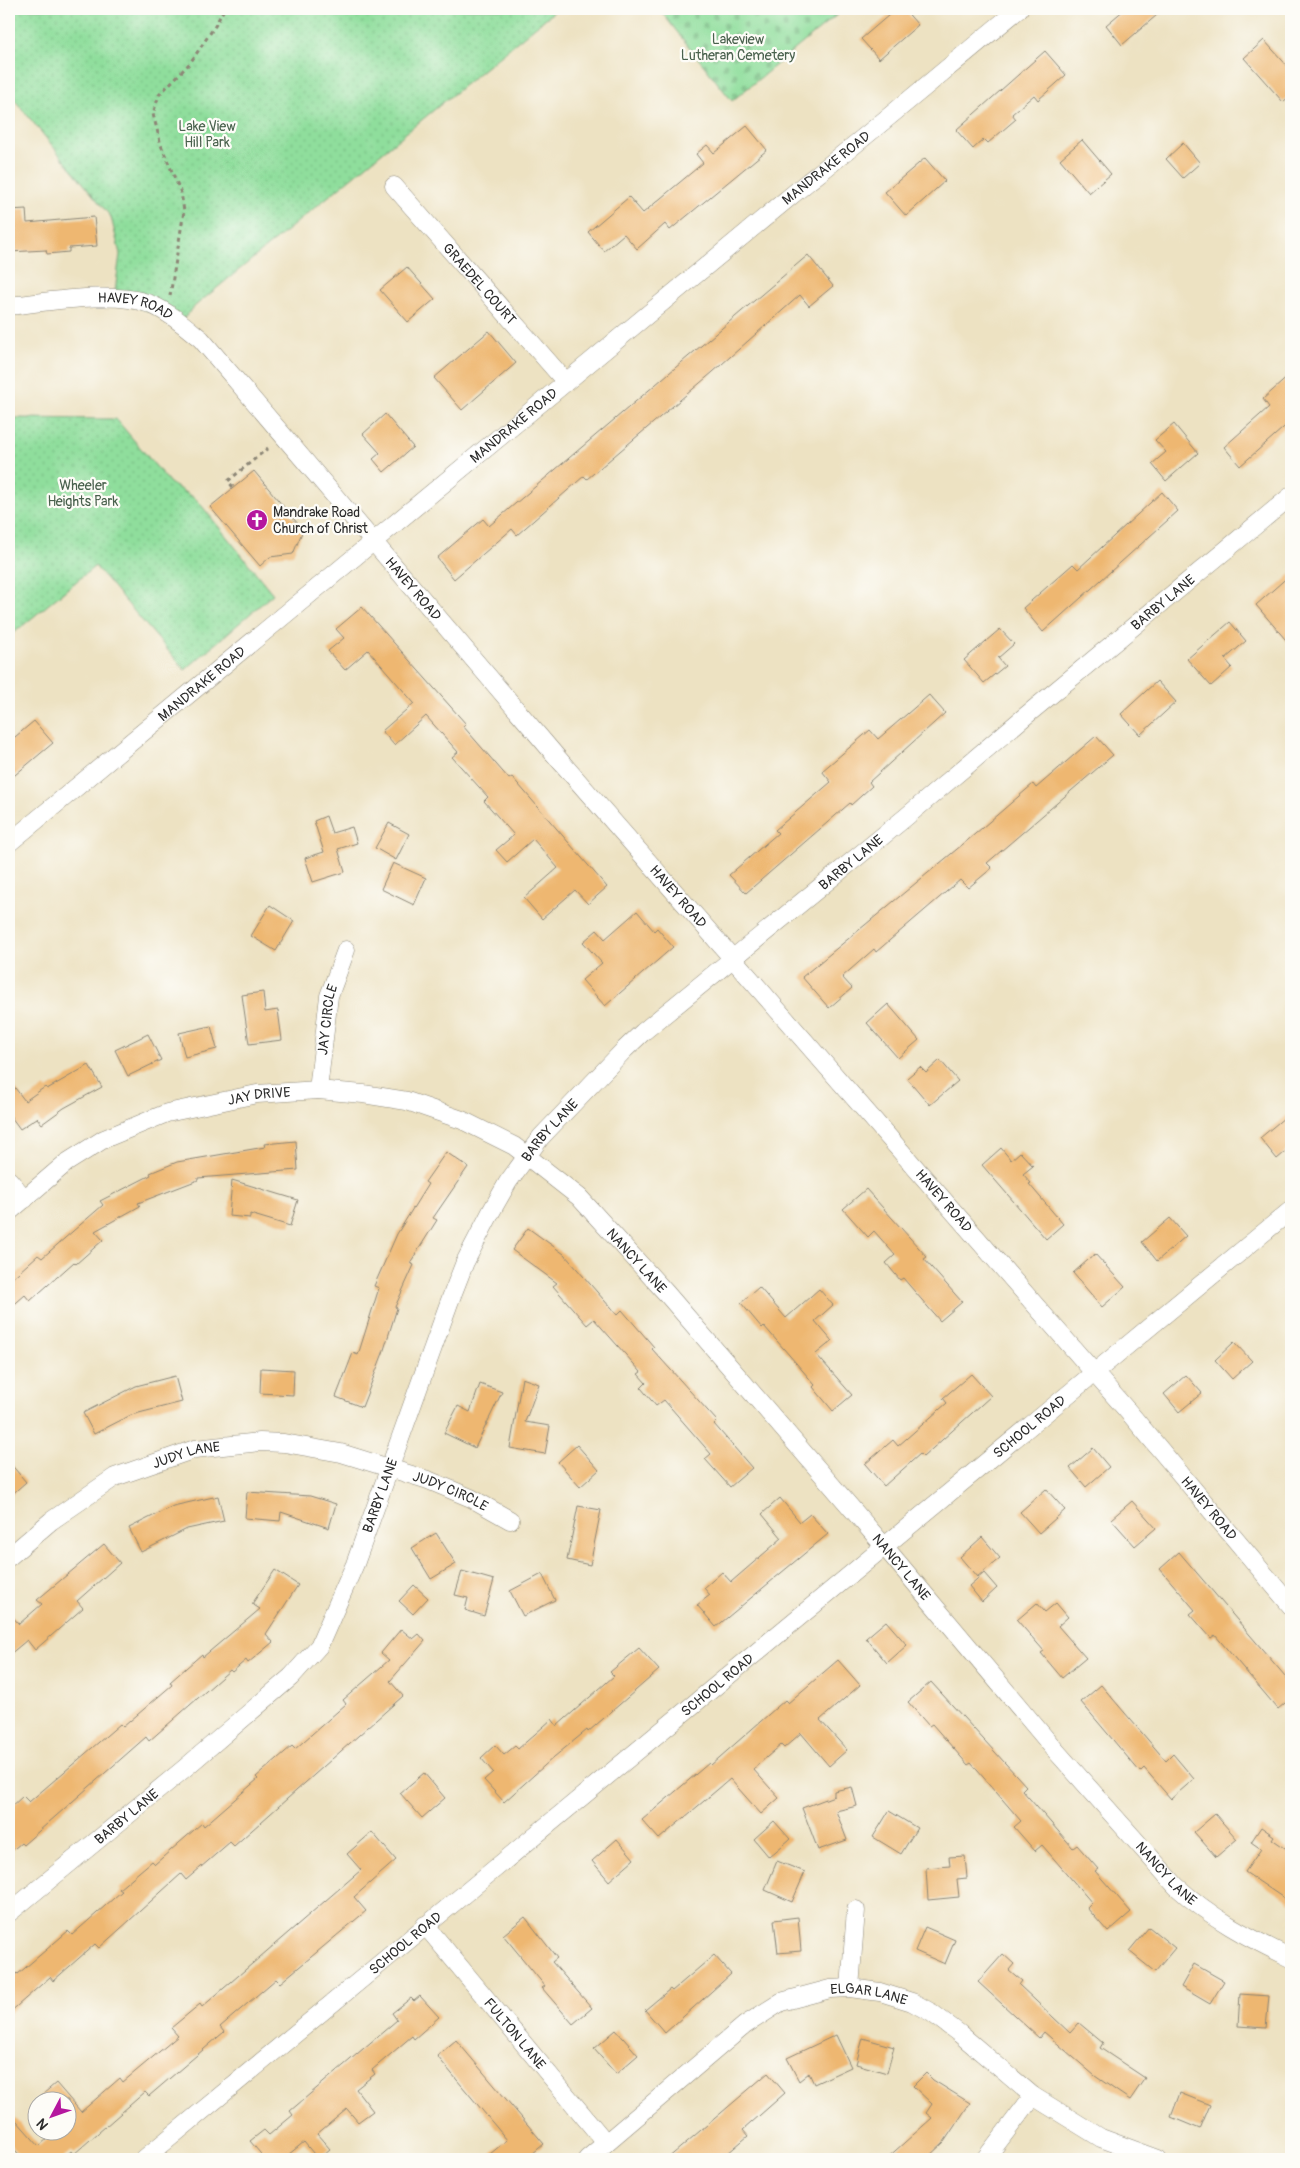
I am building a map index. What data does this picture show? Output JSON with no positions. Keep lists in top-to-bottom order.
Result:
{
  "streets": {
    "street": [
      "MANDRAKE ROAD",
      "GRAEDEL COURT",
      "HAVEY ROAD",
      "BARBY LANE",
      "JAY CIRCLE",
      "JAY DRIVE",
      "NANCY LANE",
      "SCHOOL ROAD",
      "JUDY LANE",
      "JUDY CIRCLE",
      "ELGAR LANE",
      "FULTON LANE"
    ]
  },
  "crossings": [
    ["MANDRAKE ROAD", "GRAEDEL COURT"],
    ["MANDRAKE ROAD", "HAVEY ROAD"],
    ["HAVEY ROAD", "BARBY LANE"],
    ["HAVEY ROAD", "SCHOOL ROAD"],
    ["BARBY LANE", "JAY DRIVE"],
    ["BARBY LANE", "NANCY LANE"],
    ["BARBY LANE", "JUDY LANE"],
    ["BARBY LANE", "JUDY CIRCLE"],
    ["JAY CIRCLE", "JAY DRIVE"],
    ["JAY DRIVE", "NANCY LANE"],
    ["NANCY LANE", "SCHOOL ROAD"],
    ["SCHOOL ROAD", "FULTON LANE"],
    ["JUDY LANE", "JUDY CIRCLE"],
    ["ELGAR LANE", "FULTON LANE"]
  ],
  "parks": ["Lakeview Lutheran Cemetery", "Lake View Hill Park", "Wheeler Heights Park"],
  "places": {
    "church": ["Mandrake Road Church of Christ"]
  },
  "north": "bottom left"
}
